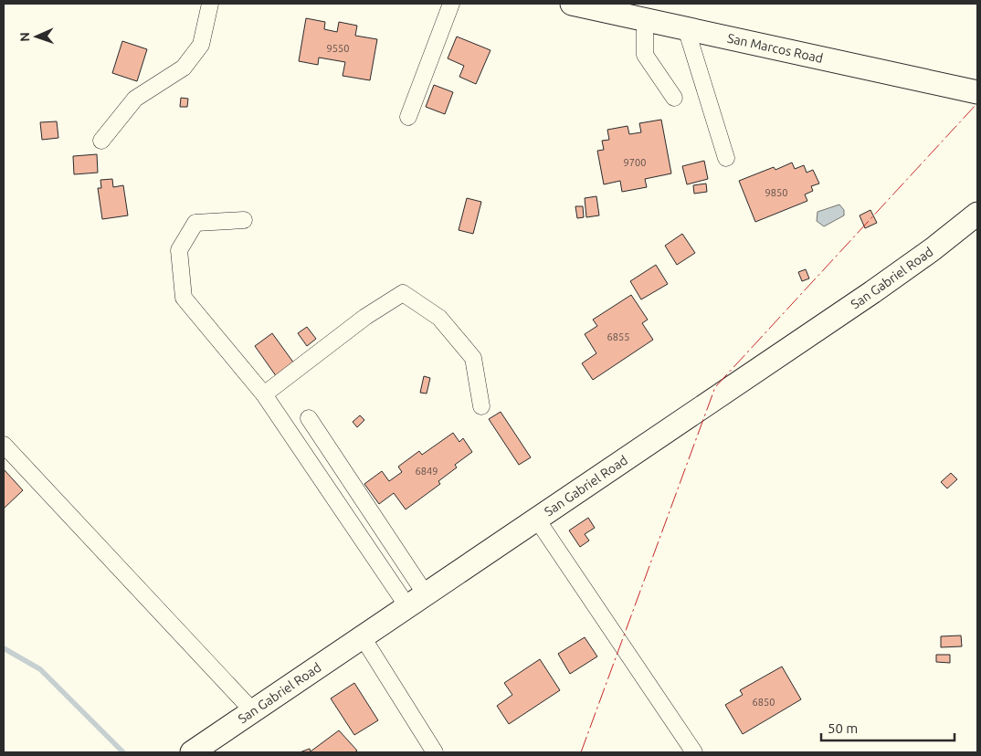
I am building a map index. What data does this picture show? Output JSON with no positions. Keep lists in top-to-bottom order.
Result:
{
  "streets": {
    "street": ["San Marcos Road", "San Gabriel Road"]
  },
  "house_numbers": [
    "9550",
    "9700",
    "9850",
    "6855",
    "6849",
    "6850"
  ],
  "scale_bar": "50 m",
  "north": "left"
}
